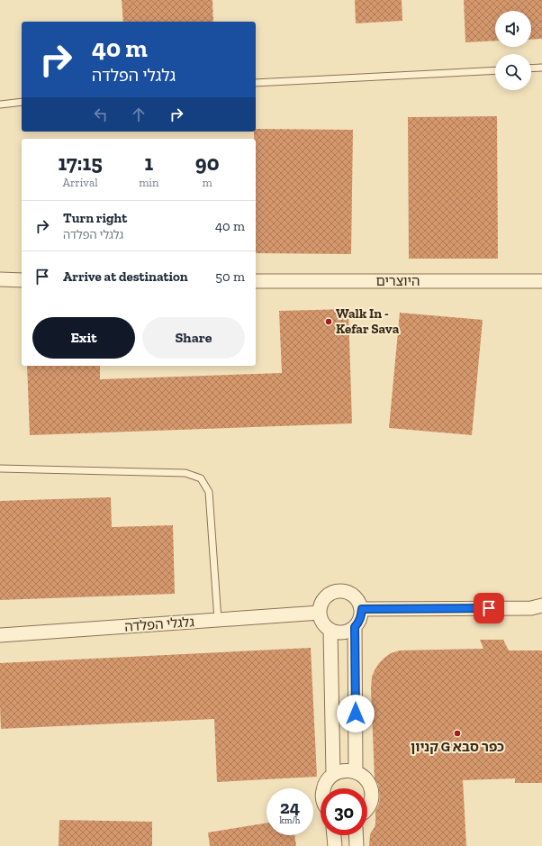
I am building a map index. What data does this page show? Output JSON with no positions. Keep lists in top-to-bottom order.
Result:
{
  "streets": {
    "street": ["היוצרים", "גלגלי הפלדה"]
  },
  "places": ["Walk In - Kefar Sava", "קניון G כפר סבא"],
  "page": {
    "turn": ["40 m", "גלגלי הפלדה"],
    "eta": [
      "17:15",
      "Arrival",
      "1",
      "min",
      "90",
      "m"
    ],
    "list": [
      {
        "name": "Turn right",
        "note": "גלגלי הפלדה",
        "value": "40 m"
      },
      {
        "name": "Arrive at destination",
        "value": "50 m"
      }
    ],
    "buttons": ["Exit", "Share"],
    "speed": "24 km/h",
    "limit": "30"
  }
}
